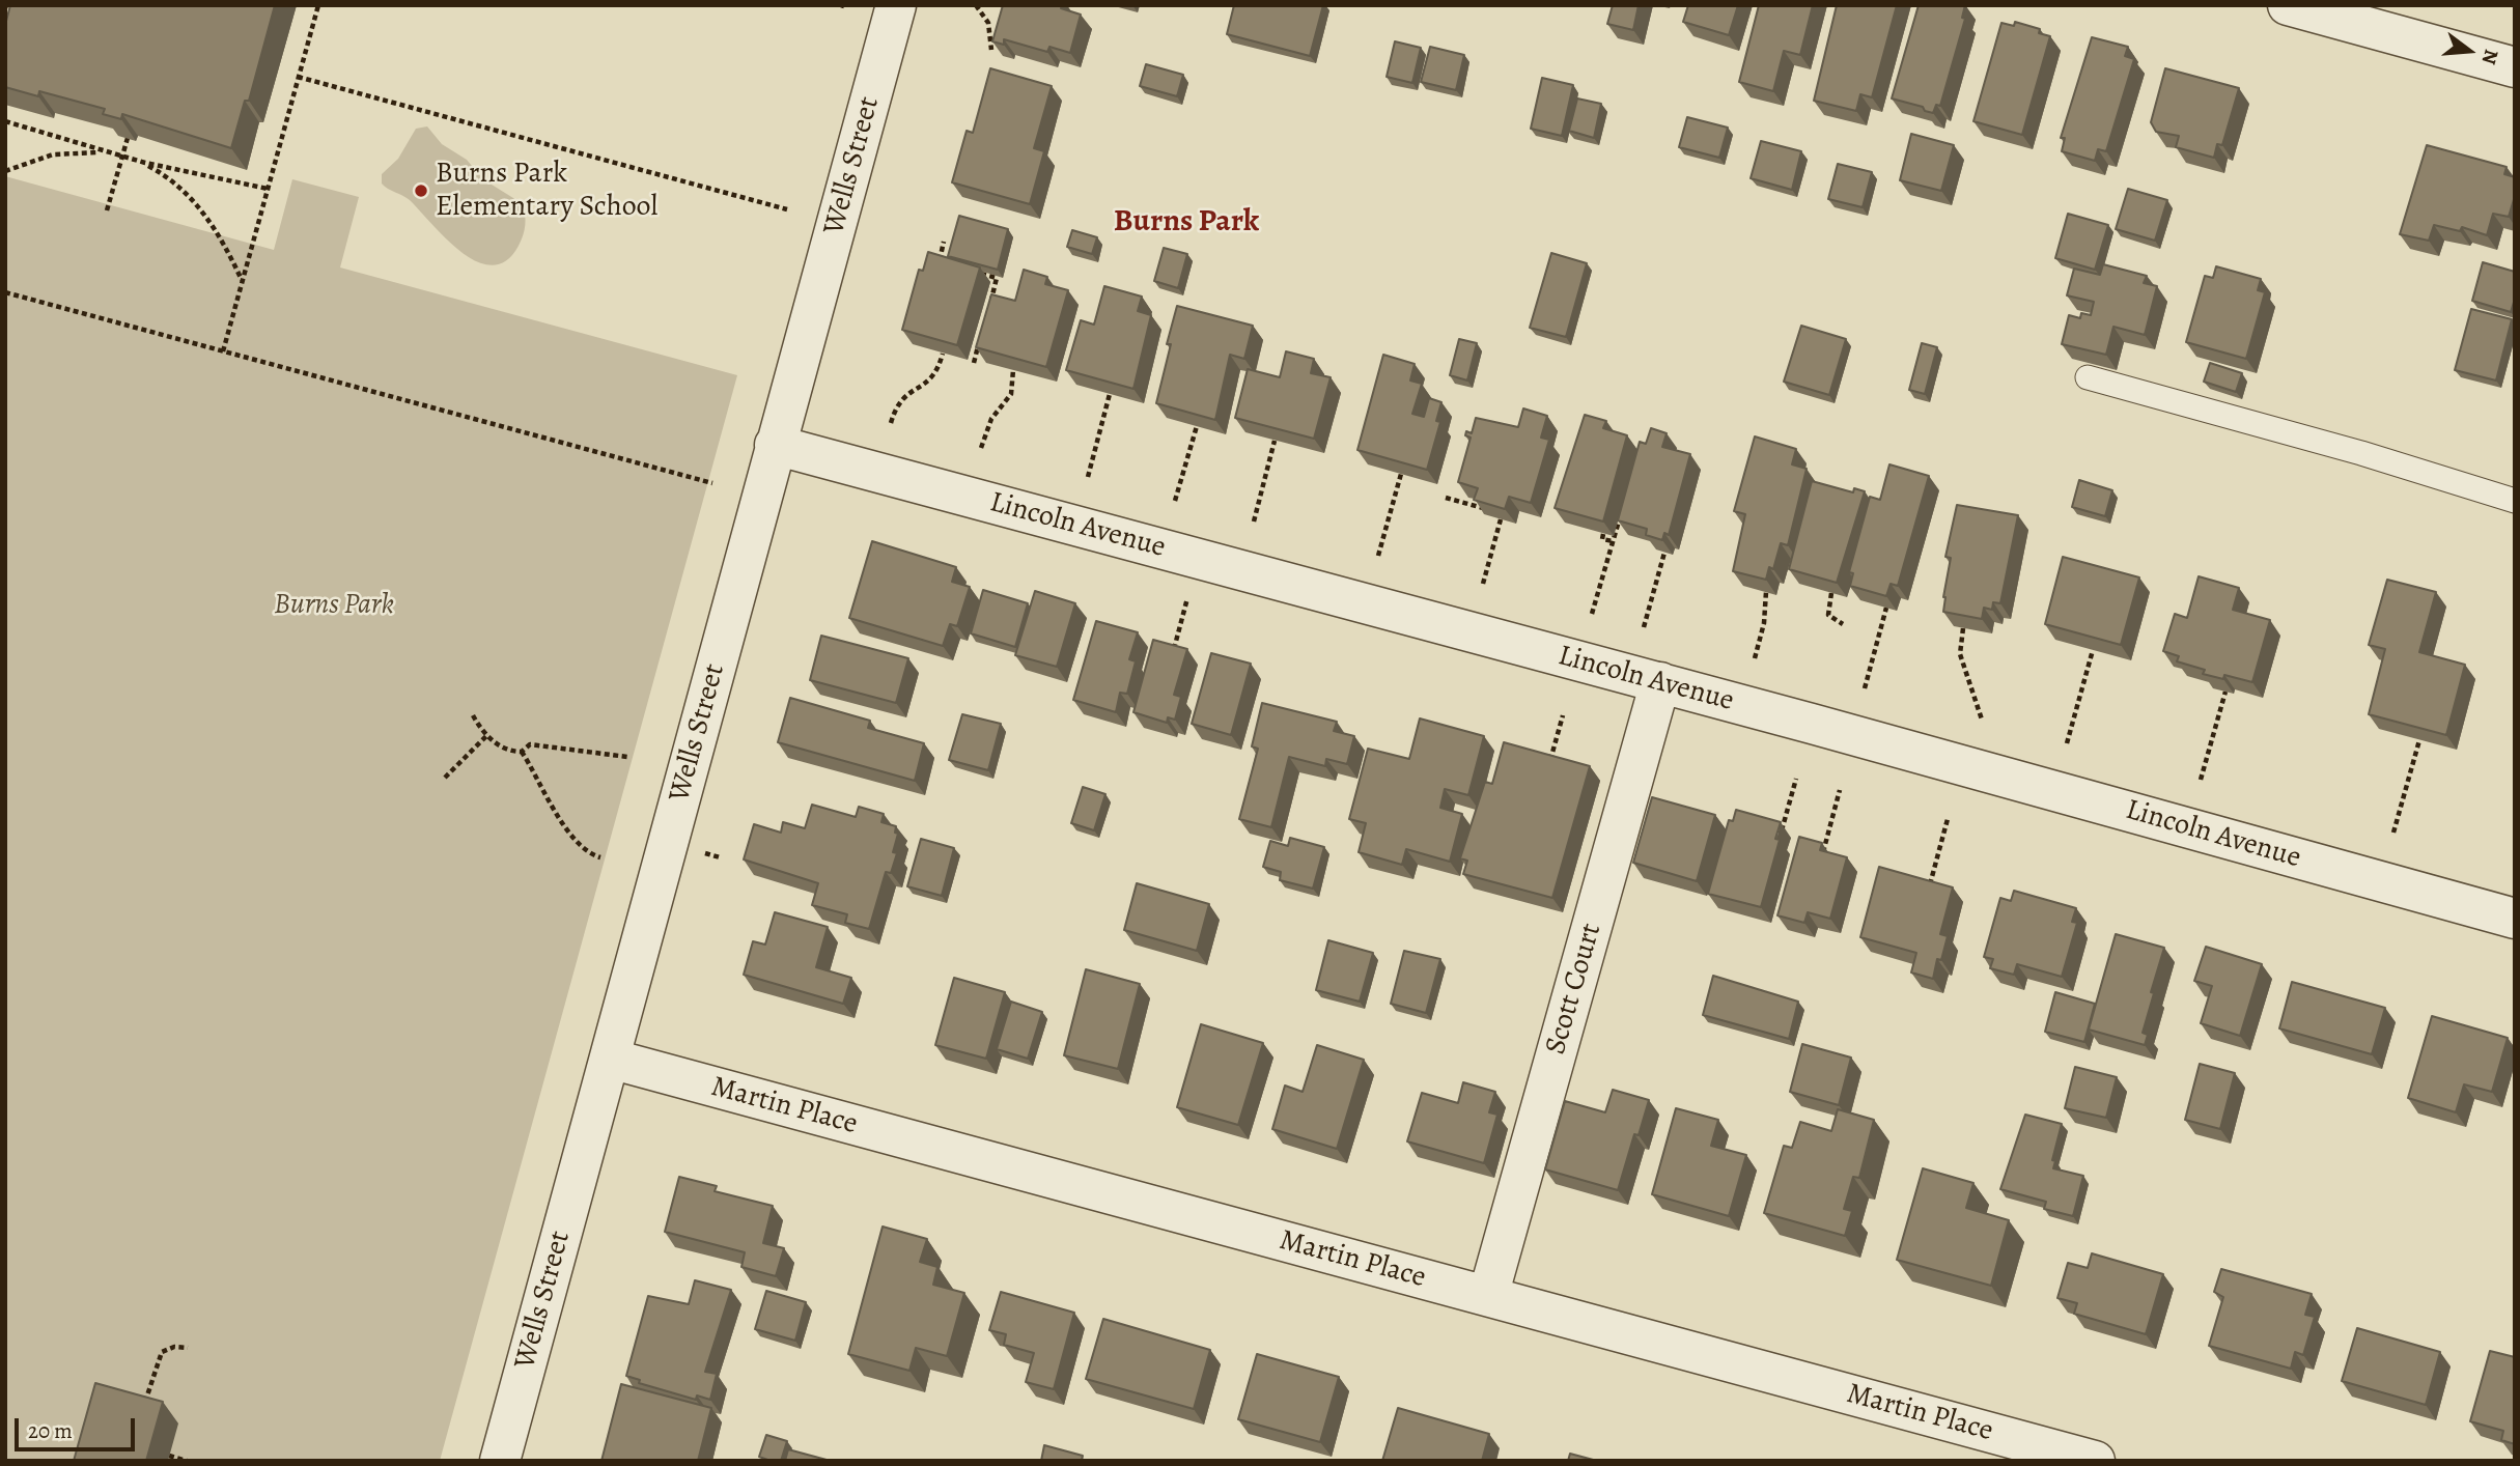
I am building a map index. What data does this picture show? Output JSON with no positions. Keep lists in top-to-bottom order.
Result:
{
  "streets": {
    "street": [
      "Wells Street",
      "Lincoln Avenue",
      "Scott Court",
      "Martin Place"
    ]
  },
  "crossings": [
    ["Wells Street", "Lincoln Avenue"],
    ["Wells Street", "Martin Place"],
    ["Lincoln Avenue", "Scott Court"],
    ["Scott Court", "Martin Place"]
  ],
  "districts": ["Burns Park"],
  "parks": ["Burns Park"],
  "places": ["Burns Park Elementary School"],
  "scale_bar": "20 m",
  "north": "right"
}
